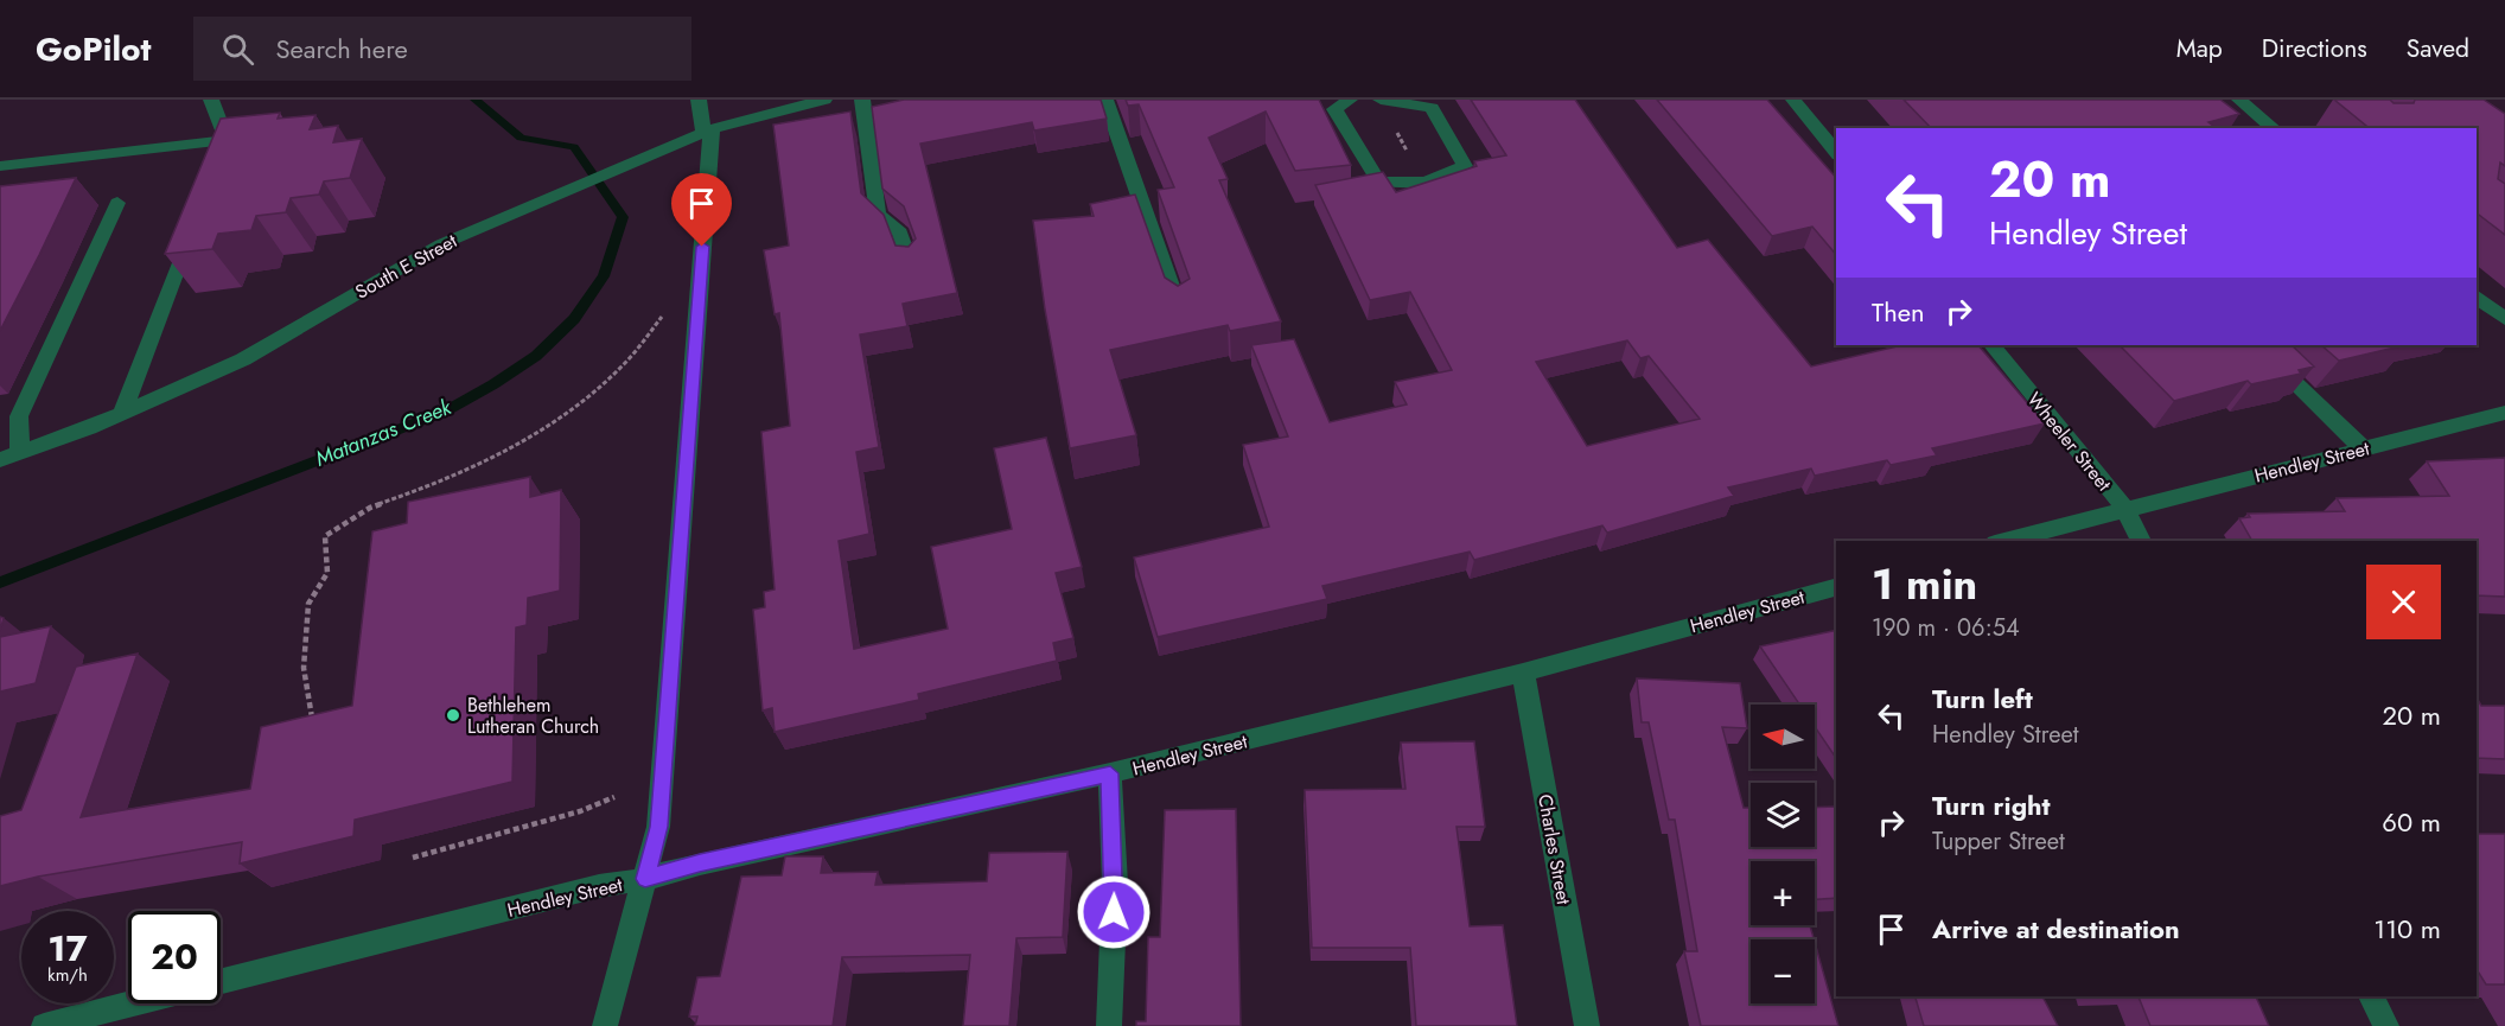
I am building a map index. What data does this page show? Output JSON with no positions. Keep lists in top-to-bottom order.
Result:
{
  "streets": {
    "street": [
      "South E Street",
      "Wheeler Street",
      "Hendley Street",
      "Charles Street"
    ]
  },
  "crossings": [
    ["Wheeler Street", "Hendley Street"],
    ["Hendley Street", "Charles Street"]
  ],
  "water": ["Matanzas Creek"],
  "places": ["Bethlehem Lutheran Church"],
  "north": "left",
  "page": {
    "header": "GoPilot",
    "search": "Search here",
    "nav": ["Map", "Directions", "Saved"],
    "turn": ["20 m", "Hendley Street"],
    "then": "Then",
    "heading": ["1 min", "190 m · 06:54"],
    "list": [
      {
        "name": "Turn left",
        "note": "Hendley Street",
        "value": "20 m"
      },
      {
        "name": "Turn right",
        "note": "Tupper Street",
        "value": "60 m"
      },
      {
        "name": "Arrive at destination",
        "value": "110 m"
      }
    ],
    "map_buttons": ["+", "−"],
    "speed": "17 km/h",
    "limit": "20"
  }
}
